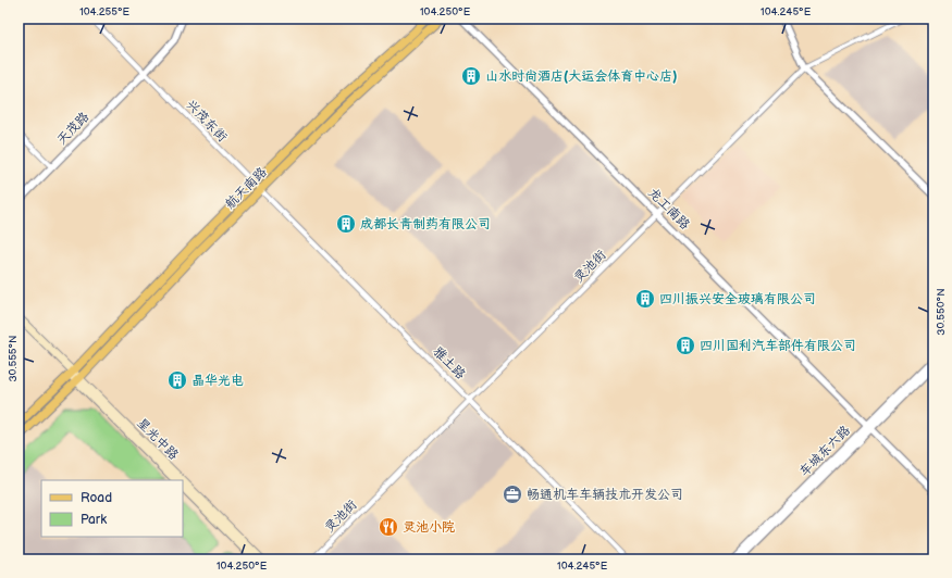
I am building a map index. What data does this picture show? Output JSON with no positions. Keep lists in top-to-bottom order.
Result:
{
  "streets": {
    "main road": ["航天南路", "星光中路"],
    "street": [
      "兴茂东街",
      "天茂路",
      "龙工南路",
      "灵池街",
      "雅土路",
      "车城东六路"
    ]
  },
  "crossings": [
    ["兴茂东街", "天茂路"],
    ["兴茂东街", "航天南路"],
    ["兴茂东街", "雅土路"],
    ["航天南路", "雅土路"],
    ["航天南路", "星光中路"],
    ["龙工南路", "灵池街"],
    ["龙工南路", "车城东六路"],
    ["灵池街", "雅土路"]
  ],
  "places": {
    "building": [
      "山水时尚酒店(大运会体育中心店)",
      "成都长青制药有限公司",
      "四川振兴安全玻璃有限公司",
      "四川国利汽车部件有限公司",
      "晶华光电"
    ],
    "office": ["畅通机车车辆技术开发公司"],
    "restaurant": ["灵池小院"]
  },
  "legend": ["Road", "Park"],
  "coordinates": [
    "104.255°E",
    "104.250°E",
    "104.245°E",
    "30.550°N",
    "30.555°N"
  ]
}
